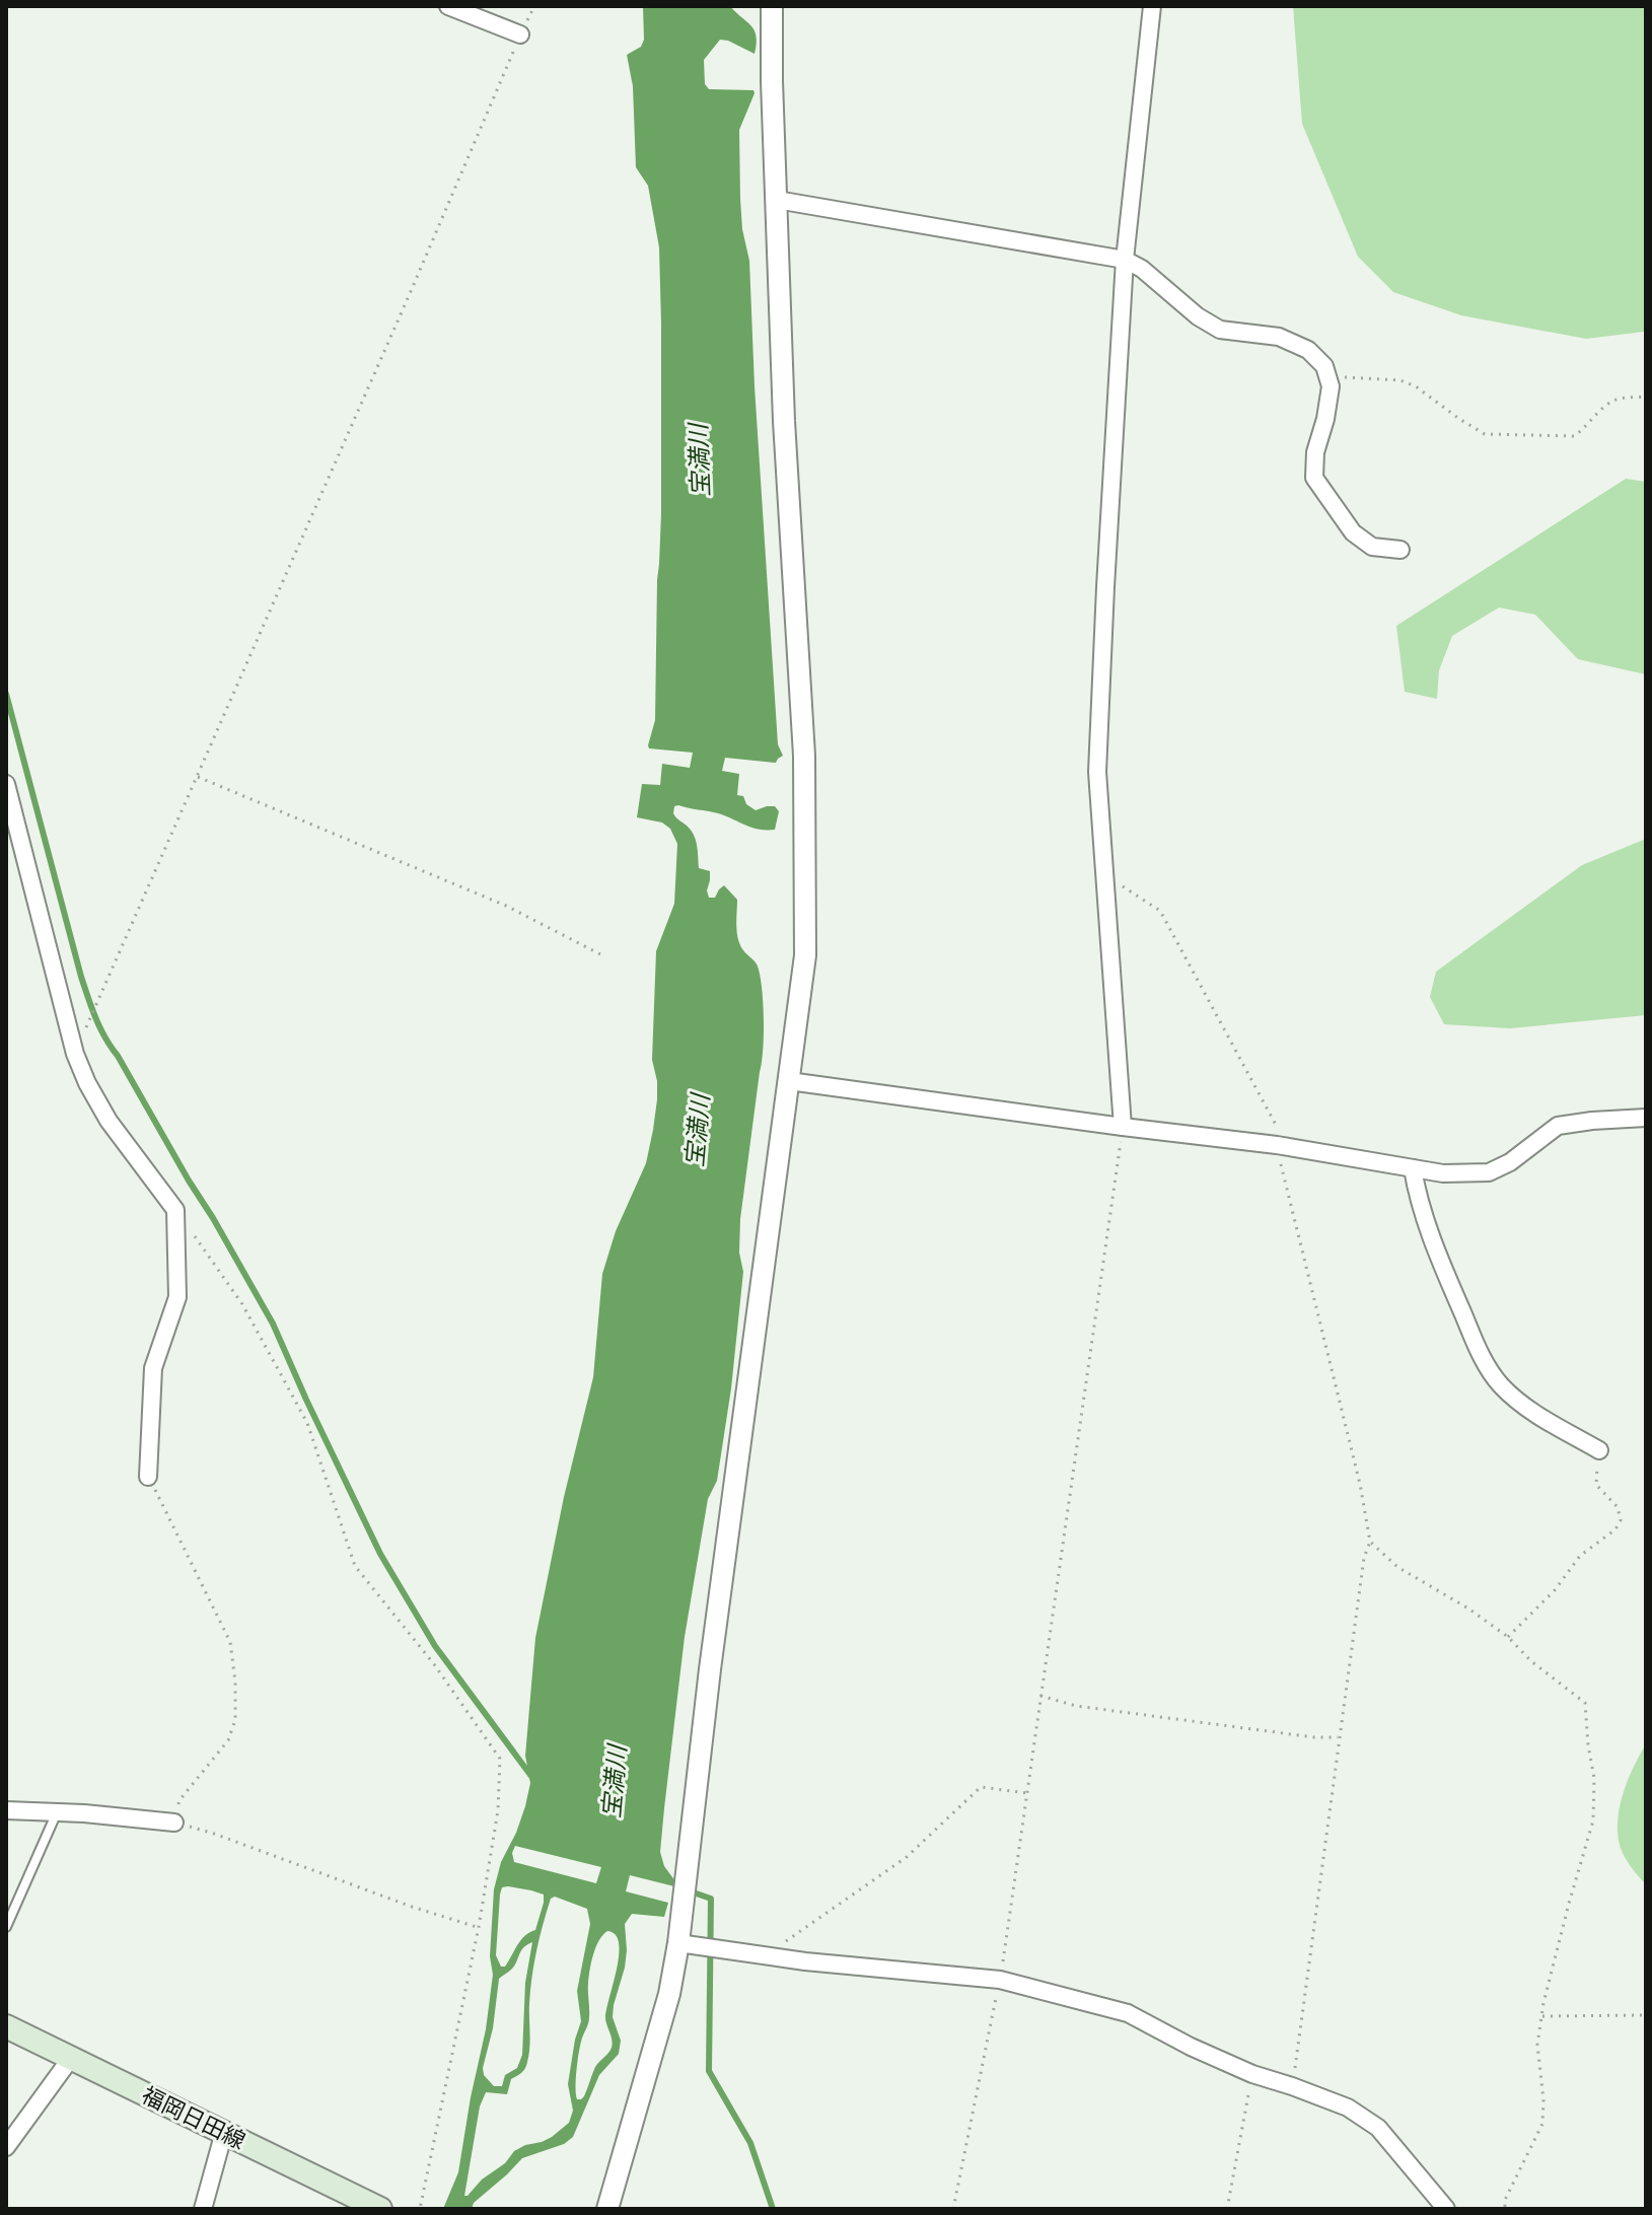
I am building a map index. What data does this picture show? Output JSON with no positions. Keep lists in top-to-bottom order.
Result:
{
  "streets": {
    "main road": ["福岡日田線"]
  },
  "water": ["宝満川"]
}
